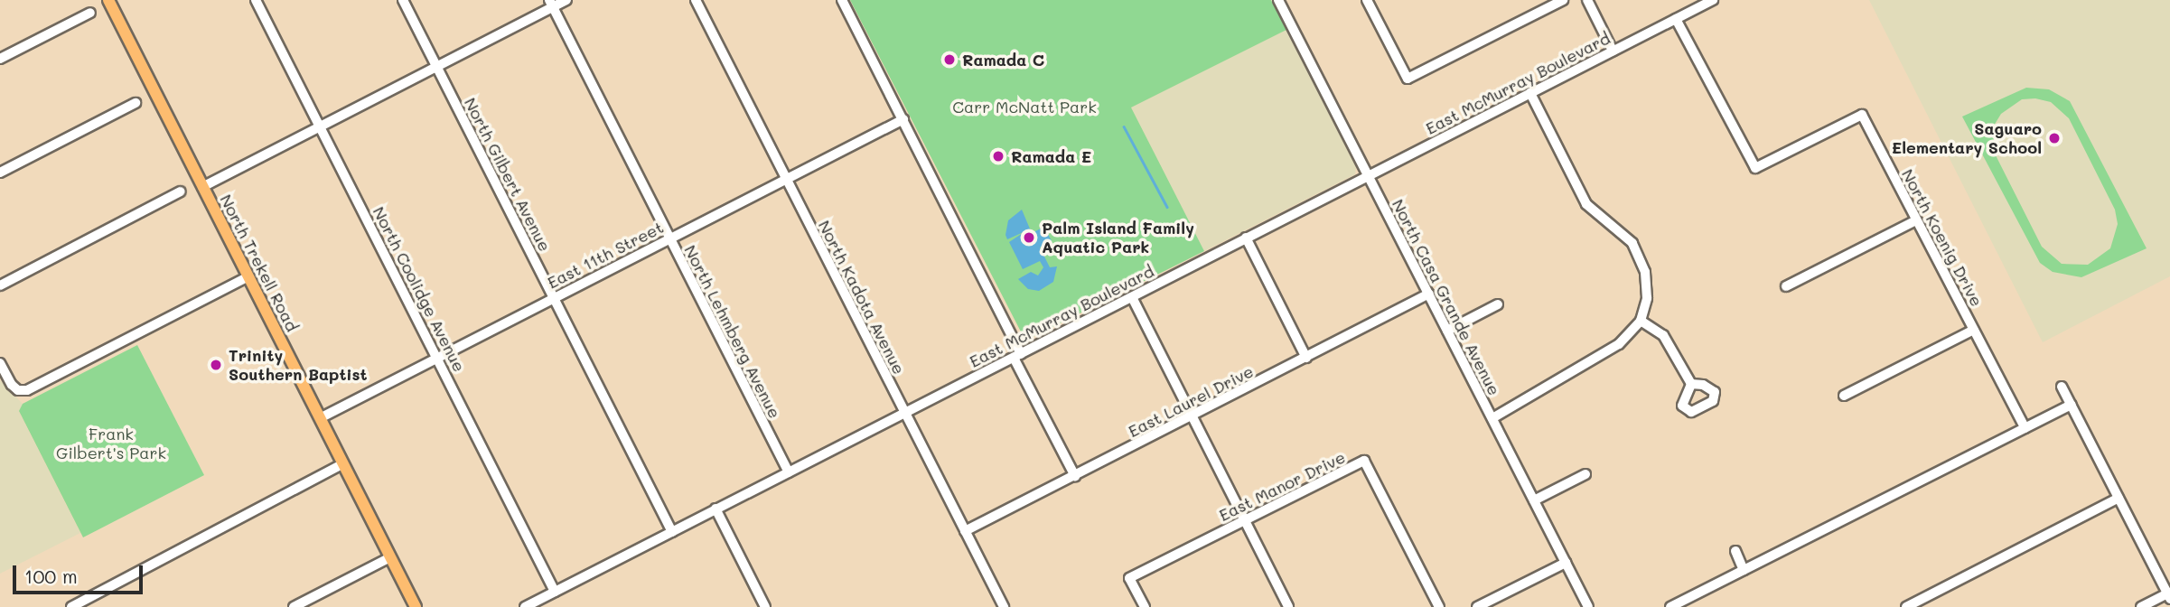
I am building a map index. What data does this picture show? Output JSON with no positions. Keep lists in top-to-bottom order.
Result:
{
  "streets": {
    "main road": ["North Trekell Road"],
    "street": [
      "East McMurray Boulevard",
      "North Gilbert Avenue",
      "North Koenig Drive",
      "East 11th Street",
      "North Coolidge Avenue",
      "North Kadota Avenue",
      "North Casa Grande Avenue",
      "North Lehmberg Avenue",
      "East Laurel Drive",
      "East Manor Drive"
    ]
  },
  "crossings": [
    ["East McMurray Boulevard", "North Gilbert Avenue"],
    ["East McMurray Boulevard", "North Koenig Drive"],
    ["East McMurray Boulevard", "North Coolidge Avenue"],
    ["East McMurray Boulevard", "North Kadota Avenue"],
    ["East McMurray Boulevard", "North Casa Grande Avenue"],
    ["East McMurray Boulevard", "North Lehmberg Avenue"],
    ["North Gilbert Avenue", "East 11th Street"],
    ["East 11th Street", "North Trekell Road"],
    ["East 11th Street", "North Coolidge Avenue"],
    ["East 11th Street", "North Kadota Avenue"],
    ["East 11th Street", "North Lehmberg Avenue"],
    ["North Kadota Avenue", "East Laurel Drive"],
    ["North Casa Grande Avenue", "East Laurel Drive"]
  ],
  "parks": ["Carr McNatt Park", "Frank Gilbert's Park"],
  "places": [
    "Ramada C",
    "Saguaro Elementary School",
    "Ramada E",
    "Palm Island Family Aquatic Park",
    "Trinity Southern Baptist"
  ],
  "scale_bar": "100 m"
}
